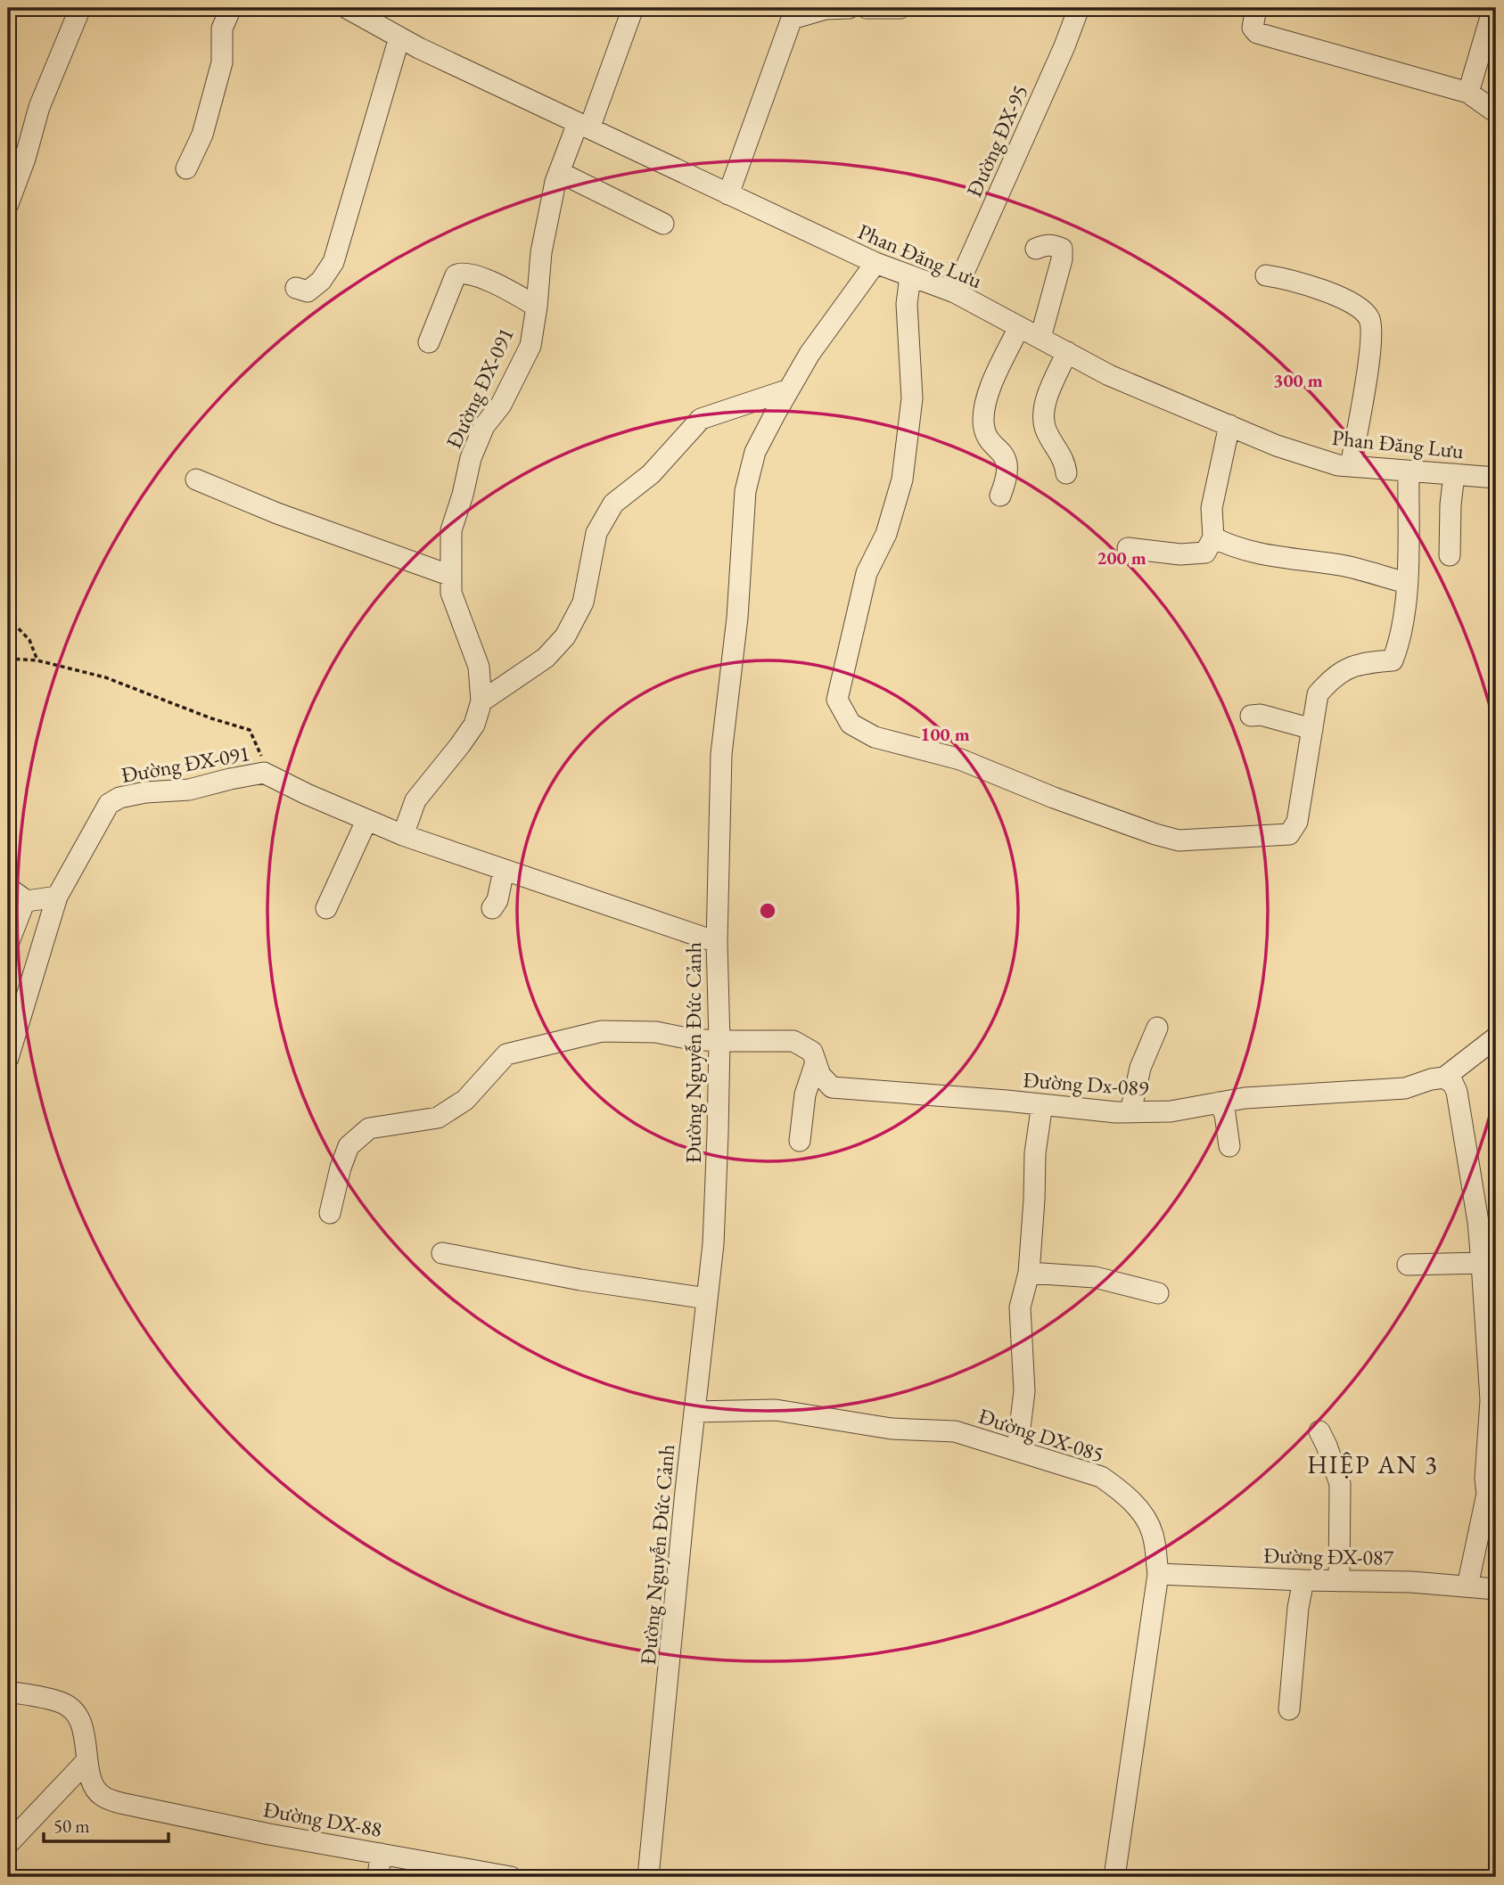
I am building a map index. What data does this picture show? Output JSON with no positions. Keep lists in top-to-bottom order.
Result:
{
  "streets": {
    "street": [
      "Đường ĐX-95",
      "Phan Đăng Lưu",
      "Đường ĐX-091",
      "Đường Nguyễn Đức Cảnh",
      "Đường Dx-089",
      "Đường DX-085",
      "Đường ĐX-087",
      "Đường DX-88"
    ]
  },
  "crossings": [
    ["Đường ĐX-95", "Phan Đăng Lưu"],
    ["Phan Đăng Lưu", "Đường ĐX-091"],
    ["Phan Đăng Lưu", "Đường Nguyễn Đức Cảnh"],
    ["Đường ĐX-091", "Đường Nguyễn Đức Cảnh"],
    ["Đường Nguyễn Đức Cảnh", "Đường Dx-089"],
    ["Đường Nguyễn Đức Cảnh", "Đường DX-085"],
    ["Đường DX-085", "Đường ĐX-087"]
  ],
  "districts": ["HIỆP AN 3"],
  "scale_bar": "50 m",
  "rings": ["300 m", "200 m", "100 m"]
}
